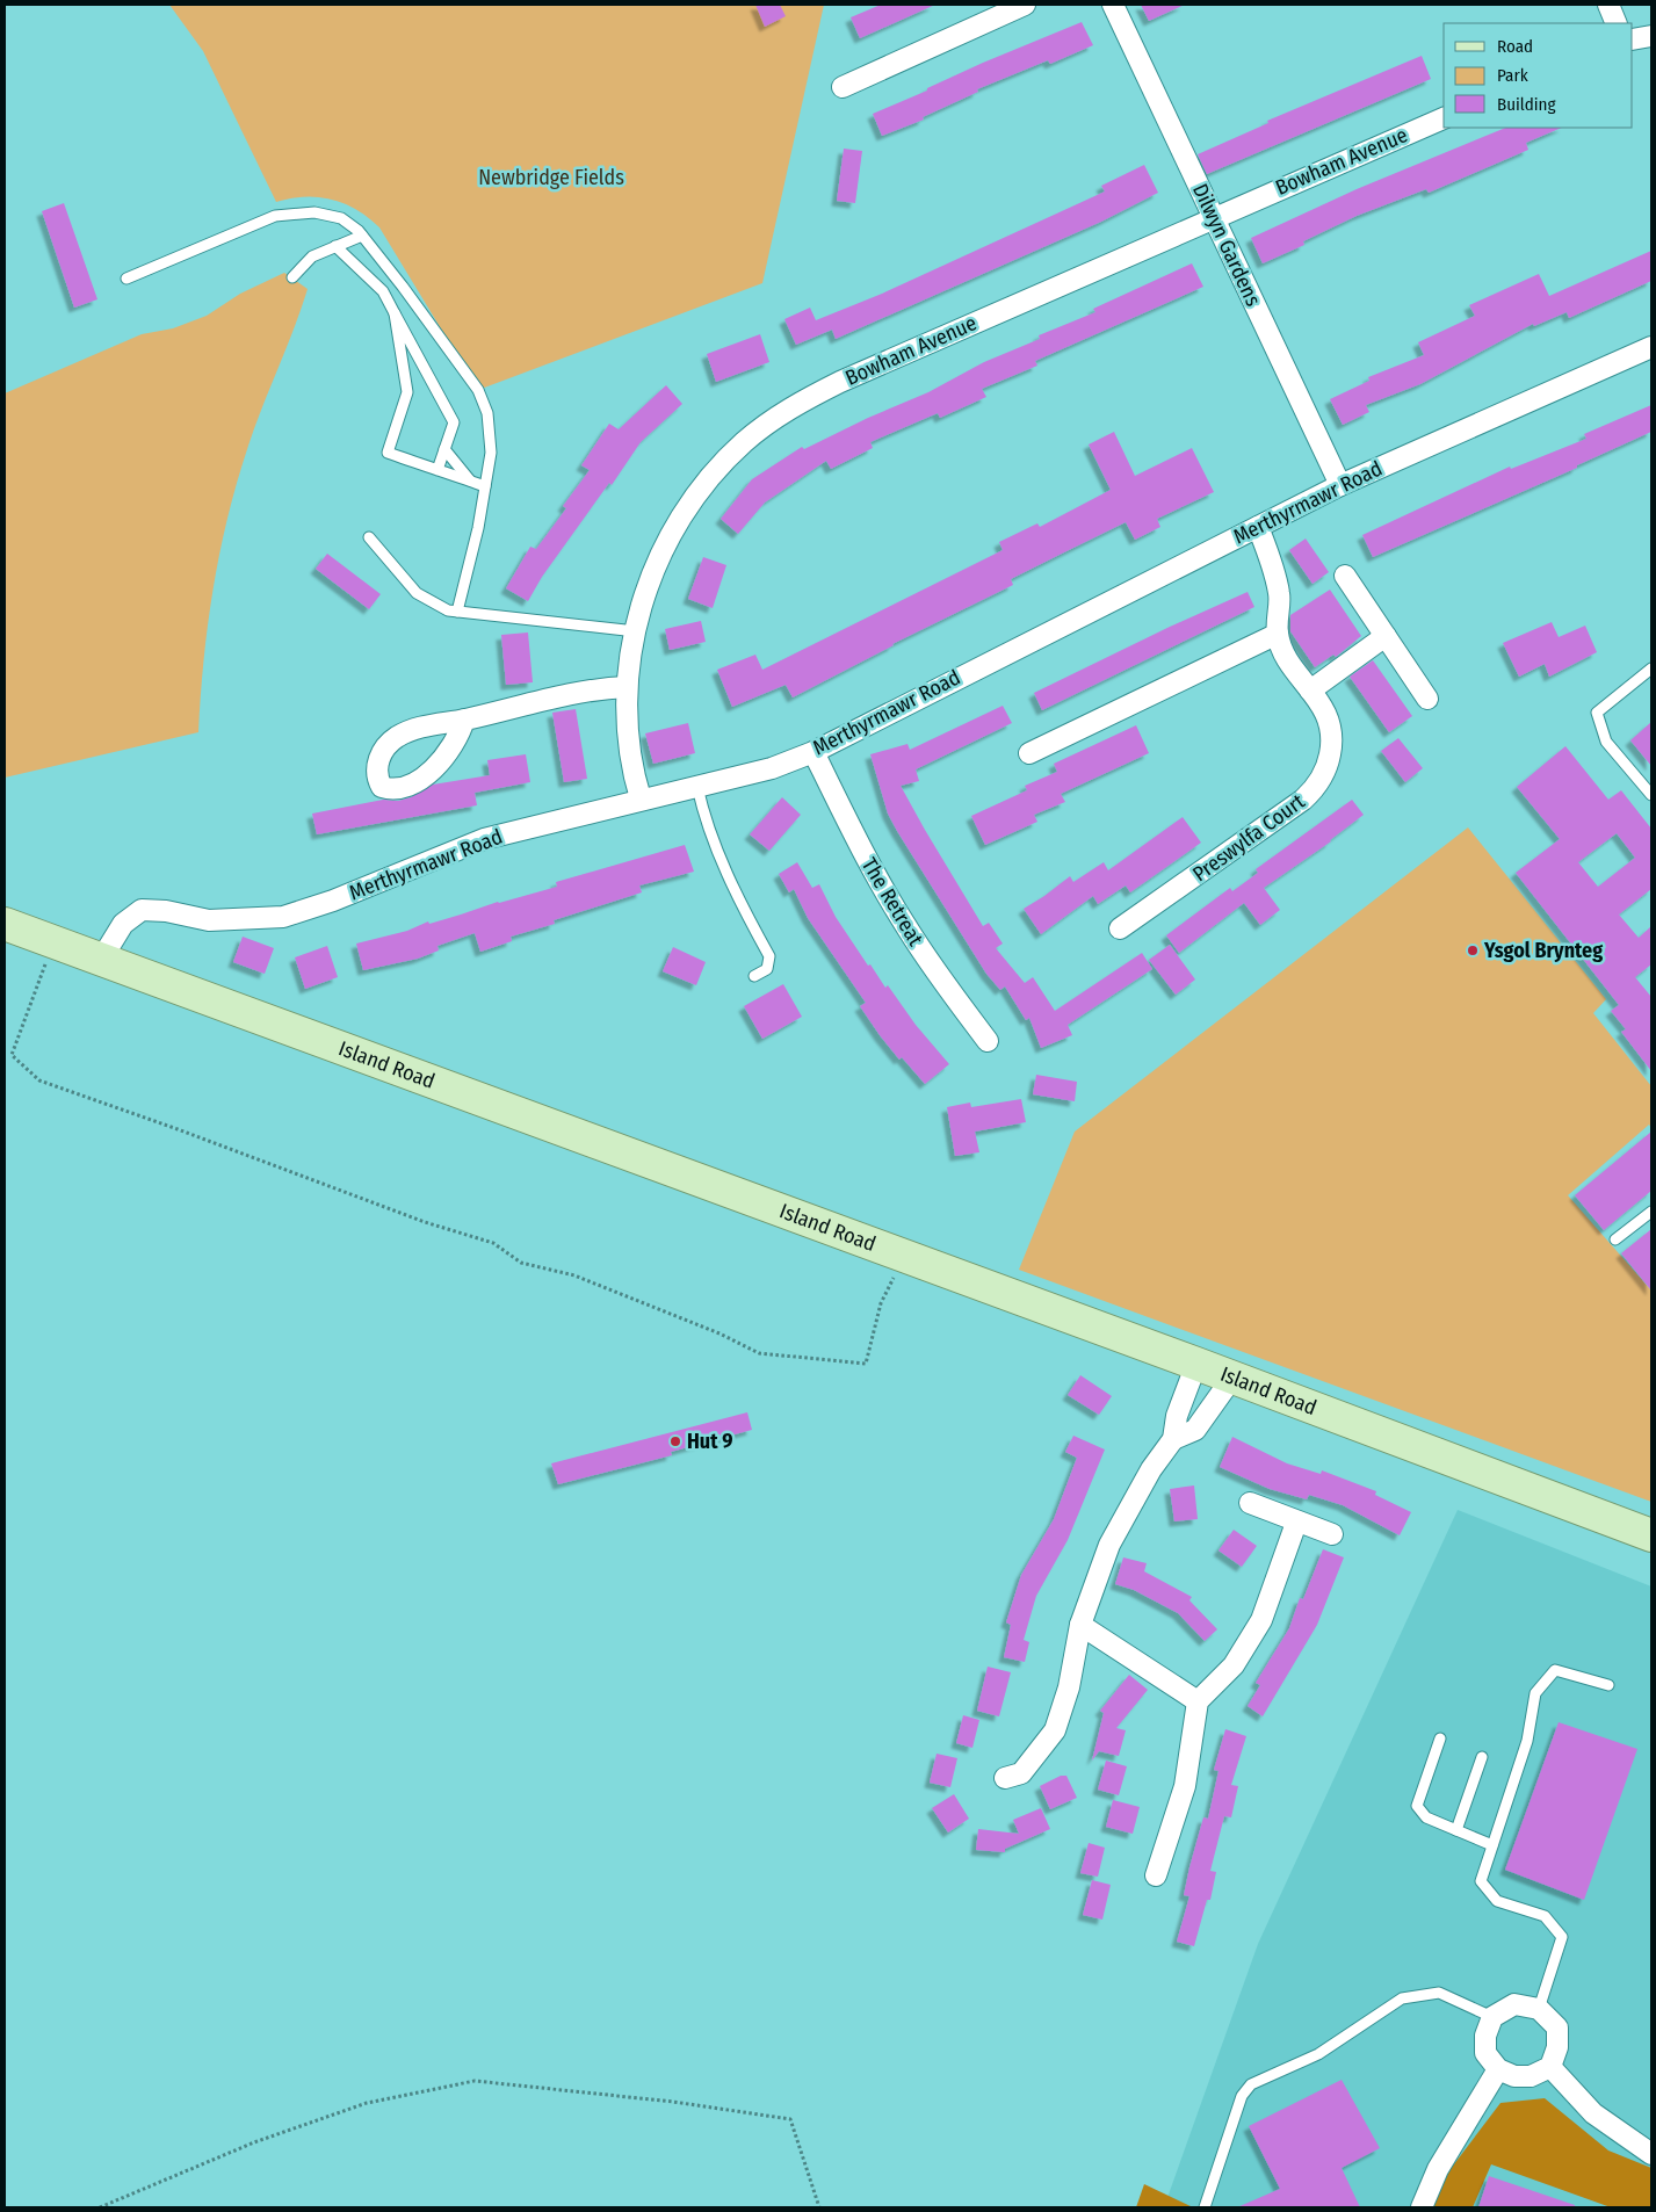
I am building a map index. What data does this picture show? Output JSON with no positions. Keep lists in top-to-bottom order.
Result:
{
  "streets": {
    "main road": ["Island Road"],
    "street": [
      "Bowham Avenue",
      "Dilwyn Gardens",
      "Merthyrmawr Road",
      "Preswylfa Court",
      "The Retreat"
    ]
  },
  "crossings": [
    ["Bowham Avenue", "Dilwyn Gardens"],
    ["Bowham Avenue", "Merthyrmawr Road"],
    ["Dilwyn Gardens", "Merthyrmawr Road"],
    ["Merthyrmawr Road", "The Retreat"],
    ["Merthyrmawr Road", "Island Road"]
  ],
  "parks": ["Newbridge Fields"],
  "places": ["Ysgol Brynteg", "Hut 9"],
  "legend": ["Road", "Park", "Building"]
}
